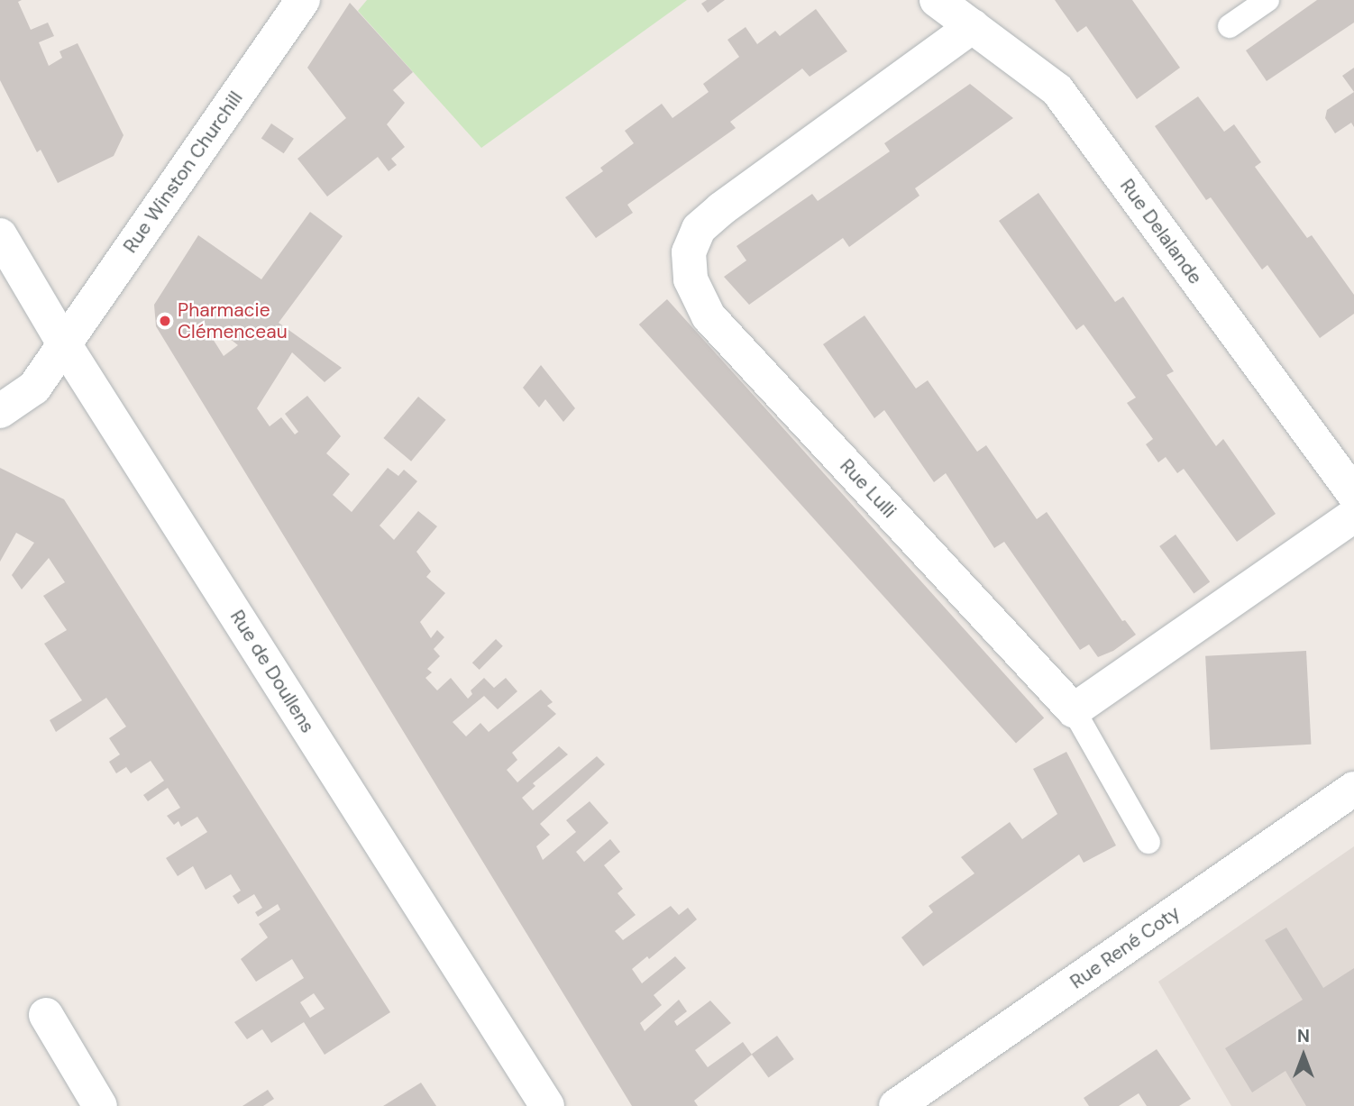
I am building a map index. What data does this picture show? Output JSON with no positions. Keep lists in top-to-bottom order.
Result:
{
  "streets": {
    "street": [
      "Rue Winston Churchill",
      "Rue Delalande",
      "Rue Lulli",
      "Rue de Doullens",
      "Rue René Coty"
    ]
  },
  "crossings": [
    ["Rue Winston Churchill", "Rue de Doullens"],
    ["Rue Delalande", "Rue Lulli"]
  ],
  "places": ["Pharmacie Clémenceau"],
  "north": "top"
}
